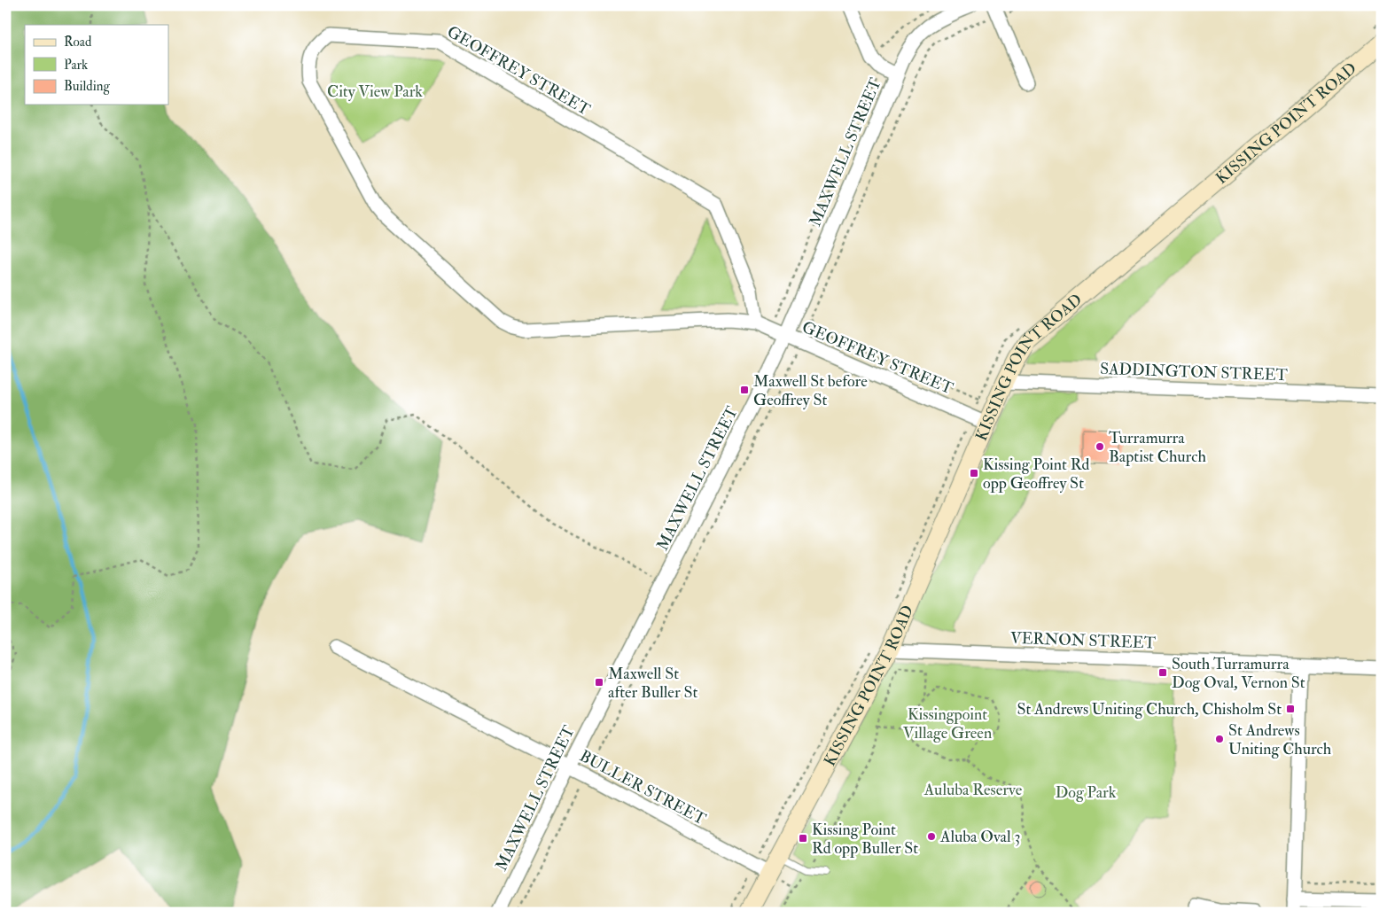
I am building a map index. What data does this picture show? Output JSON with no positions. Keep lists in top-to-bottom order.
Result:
{
  "streets": {
    "street": [
      "GEOFFREY STREET",
      "KISSING POINT ROAD",
      "MAXWELL STREET",
      "SADDINGTON STREET",
      "VERNON STREET",
      "BULLER STREET"
    ]
  },
  "crossings": [
    ["GEOFFREY STREET", "KISSING POINT ROAD"],
    ["GEOFFREY STREET", "MAXWELL STREET"],
    ["KISSING POINT ROAD", "SADDINGTON STREET"],
    ["KISSING POINT ROAD", "VERNON STREET"],
    ["KISSING POINT ROAD", "BULLER STREET"],
    ["MAXWELL STREET", "BULLER STREET"]
  ],
  "parks": [
    "City View Park",
    "Kissingpoint Village Green",
    "Auluba Reserve",
    "Dog Park"
  ],
  "places": {
    "transit": [
      "Maxwell St before Geoffrey St",
      "Kissing Point Rd opp Geoffrey St",
      "South Turramurra Dog Oval, Vernon St",
      "Maxwell St after Buller St",
      "St Andrews Uniting Church, Chisholm St",
      "Kissing Point Rd opp Buller St"
    ],
    "other": ["Turramurra Baptist Church", "St Andrews Uniting Church", "Aluba Oval 3"]
  },
  "legend": ["Road", "Park", "Building"]
}
